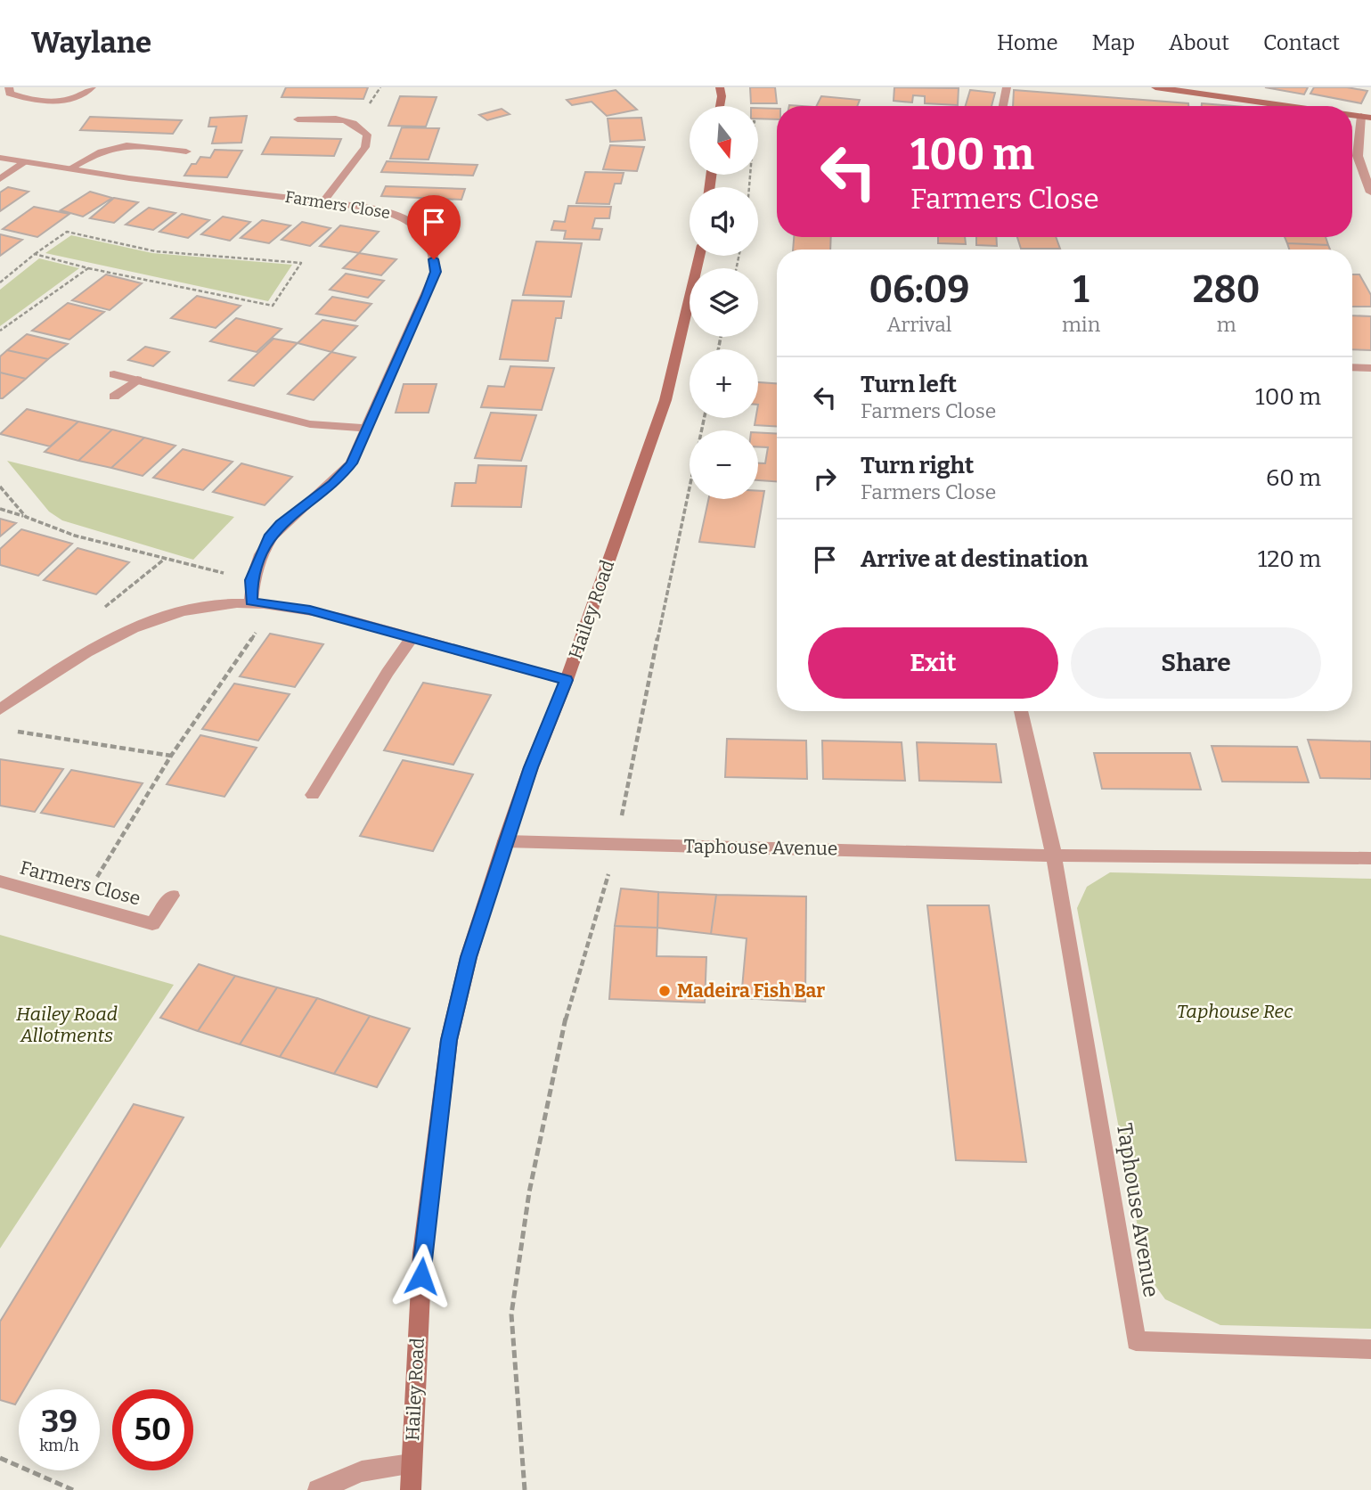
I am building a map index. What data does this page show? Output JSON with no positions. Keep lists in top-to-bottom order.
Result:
{
  "streets": {
    "main road": ["Hailey Road"],
    "street": ["Farmers Close", "Taphouse Avenue"]
  },
  "crossings": [
    ["Hailey Road", "Taphouse Avenue"]
  ],
  "parks": ["Taphouse Rec", "Hailey Road Allotments"],
  "places": ["Madeira Fish Bar"],
  "north": "bottom",
  "page": {
    "header": "Waylane",
    "nav": [
      "Home",
      "Map",
      "About",
      "Contact"
    ],
    "map_buttons": ["+", "−"],
    "turn": ["100 m", "Farmers Close"],
    "eta": [
      "06:09",
      "Arrival",
      "1",
      "min",
      "280",
      "m"
    ],
    "list": [
      {
        "name": "Turn left",
        "note": "Farmers Close",
        "value": "100 m"
      },
      {
        "name": "Turn right",
        "note": "Farmers Close",
        "value": "60 m"
      },
      {
        "name": "Arrive at destination",
        "value": "120 m"
      }
    ],
    "buttons": ["Exit", "Share"],
    "speed": "39 km/h",
    "limit": "50"
  }
}
